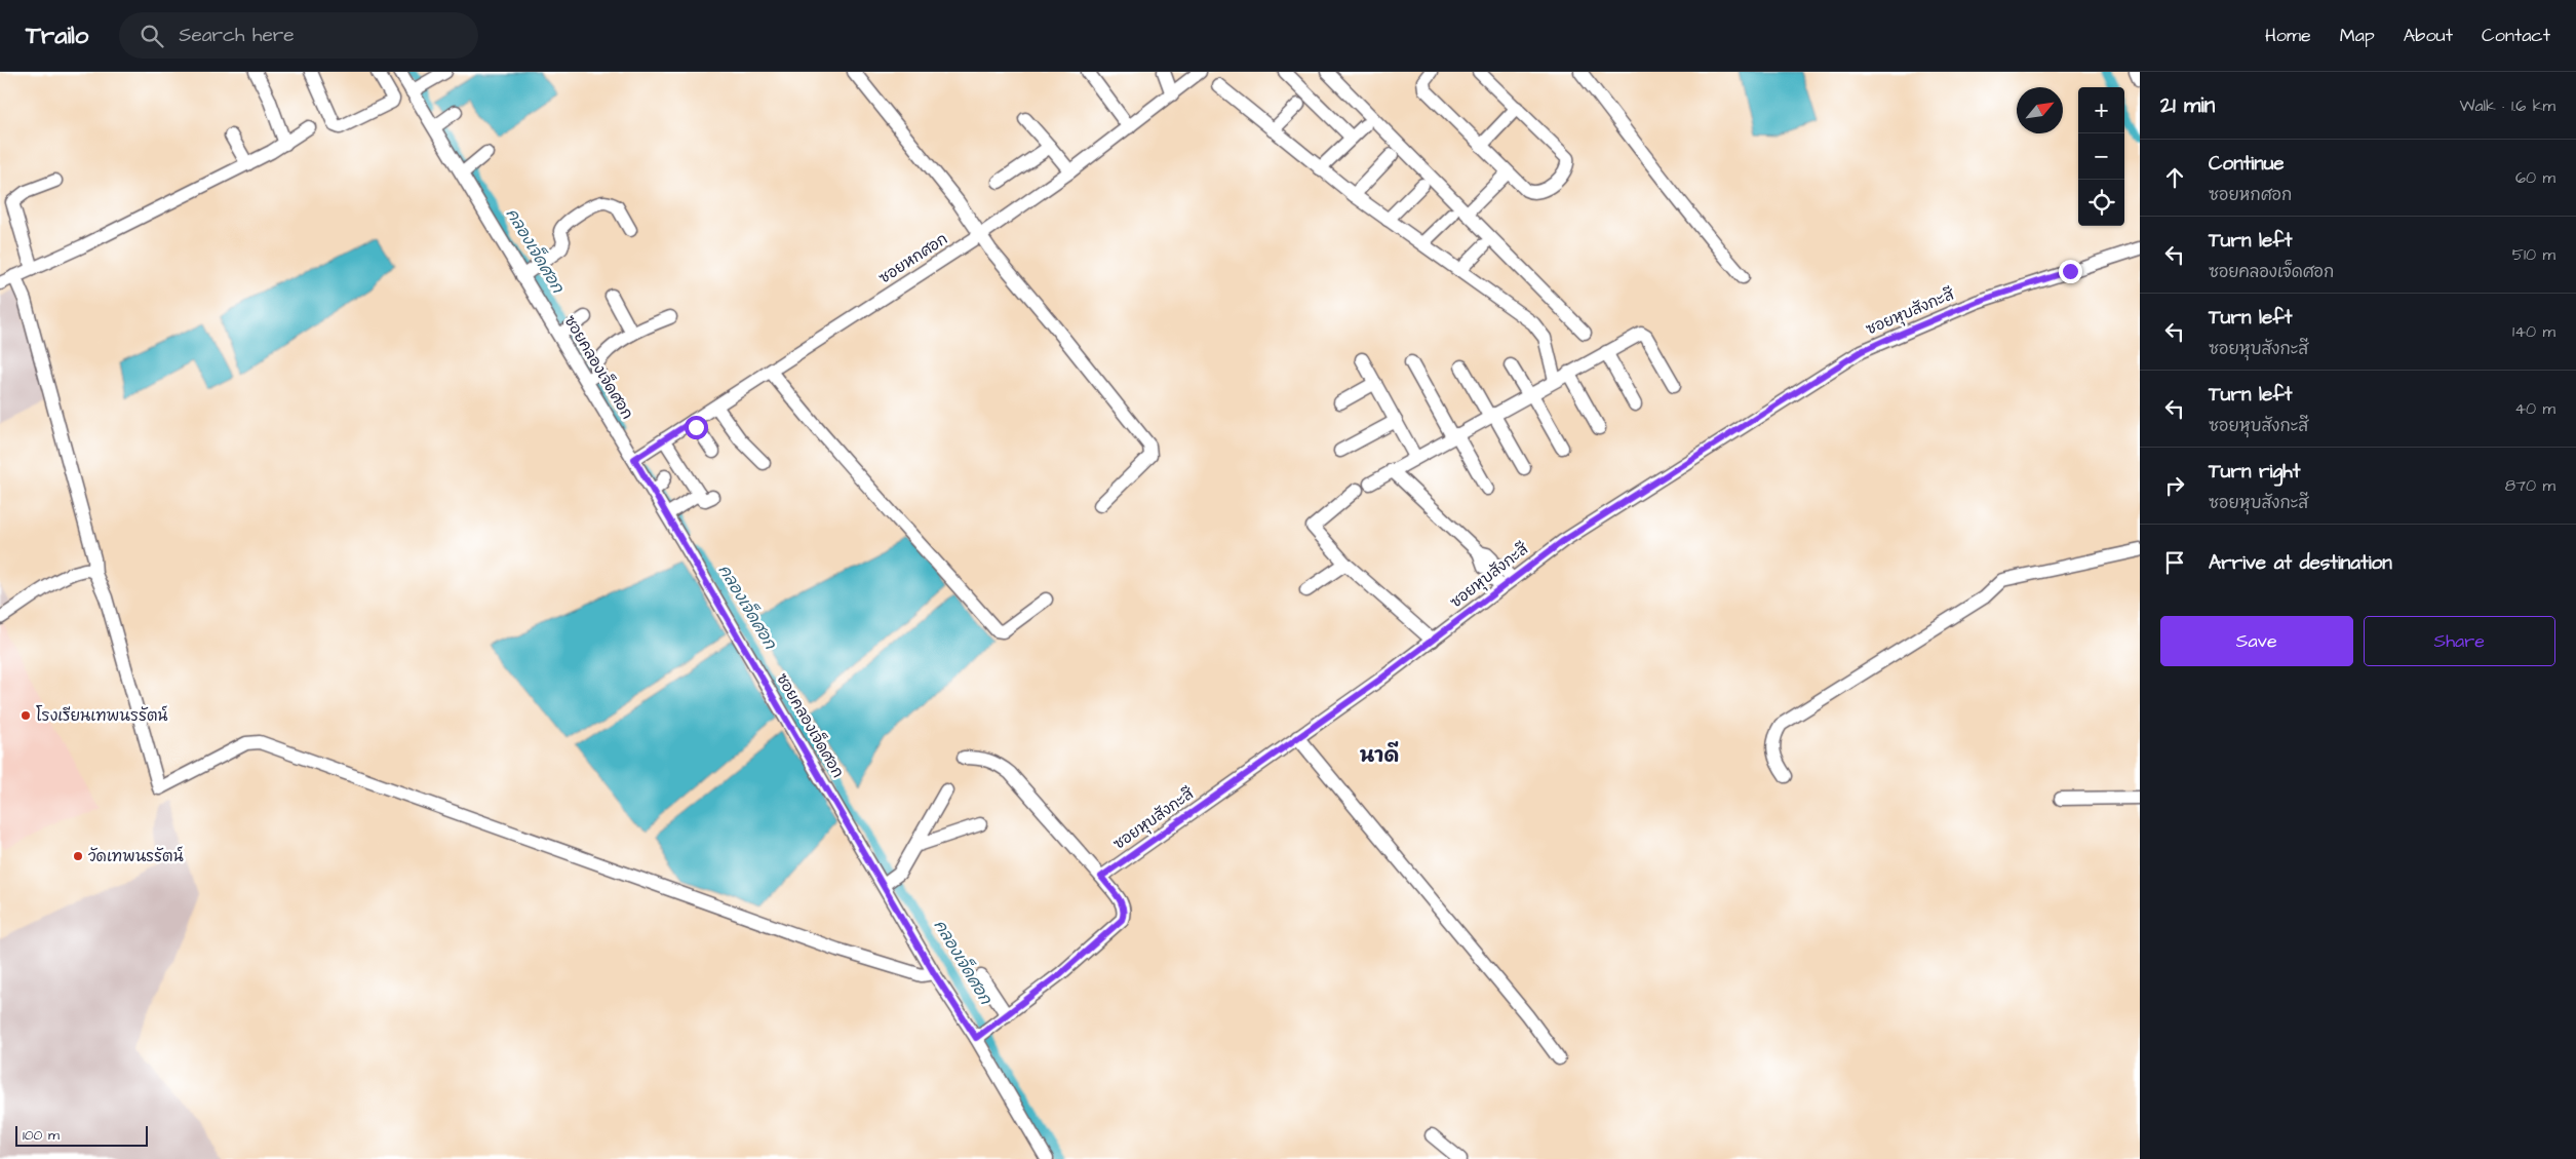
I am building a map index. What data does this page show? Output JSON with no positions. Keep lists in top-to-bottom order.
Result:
{
  "streets": {
    "street": ["ซอยหกศอก", "ซอยหุบสังกะสี", "ซอยคลองเจ็ดศอก"]
  },
  "crossings": [
    ["ซอยหกศอก", "ซอยคลองเจ็ดศอก"]
  ],
  "districts": ["นาดี"],
  "water": ["คลองเจ็ดศอก"],
  "places": ["โรงเรียนเทพนรรัตน์", "วัดเทพนรรัตน์"],
  "scale_bar": "100 m",
  "north": "top right",
  "page": {
    "header": "Trailo",
    "search": "Search here",
    "nav": [
      "Home",
      "Map",
      "About",
      "Contact"
    ],
    "heading": ["21 min", "Walk · 1.6 km"],
    "map_buttons": ["+", "−"],
    "list": [
      ["Continue", "ซอยหกศอก", "60 m"],
      ["Turn left", "ซอยคลองเจ็ดศอก", "510 m"],
      ["Turn left", "ซอยหุบสังกะสี", "140 m"],
      ["Turn left", "ซอยหุบสังกะสี", "40 m"],
      ["Turn right", "ซอยหุบสังกะสี", "870 m"],
      "Arrive at destination"
    ],
    "buttons": ["Save", "Share"],
    "scale": "100 m"
  }
}
